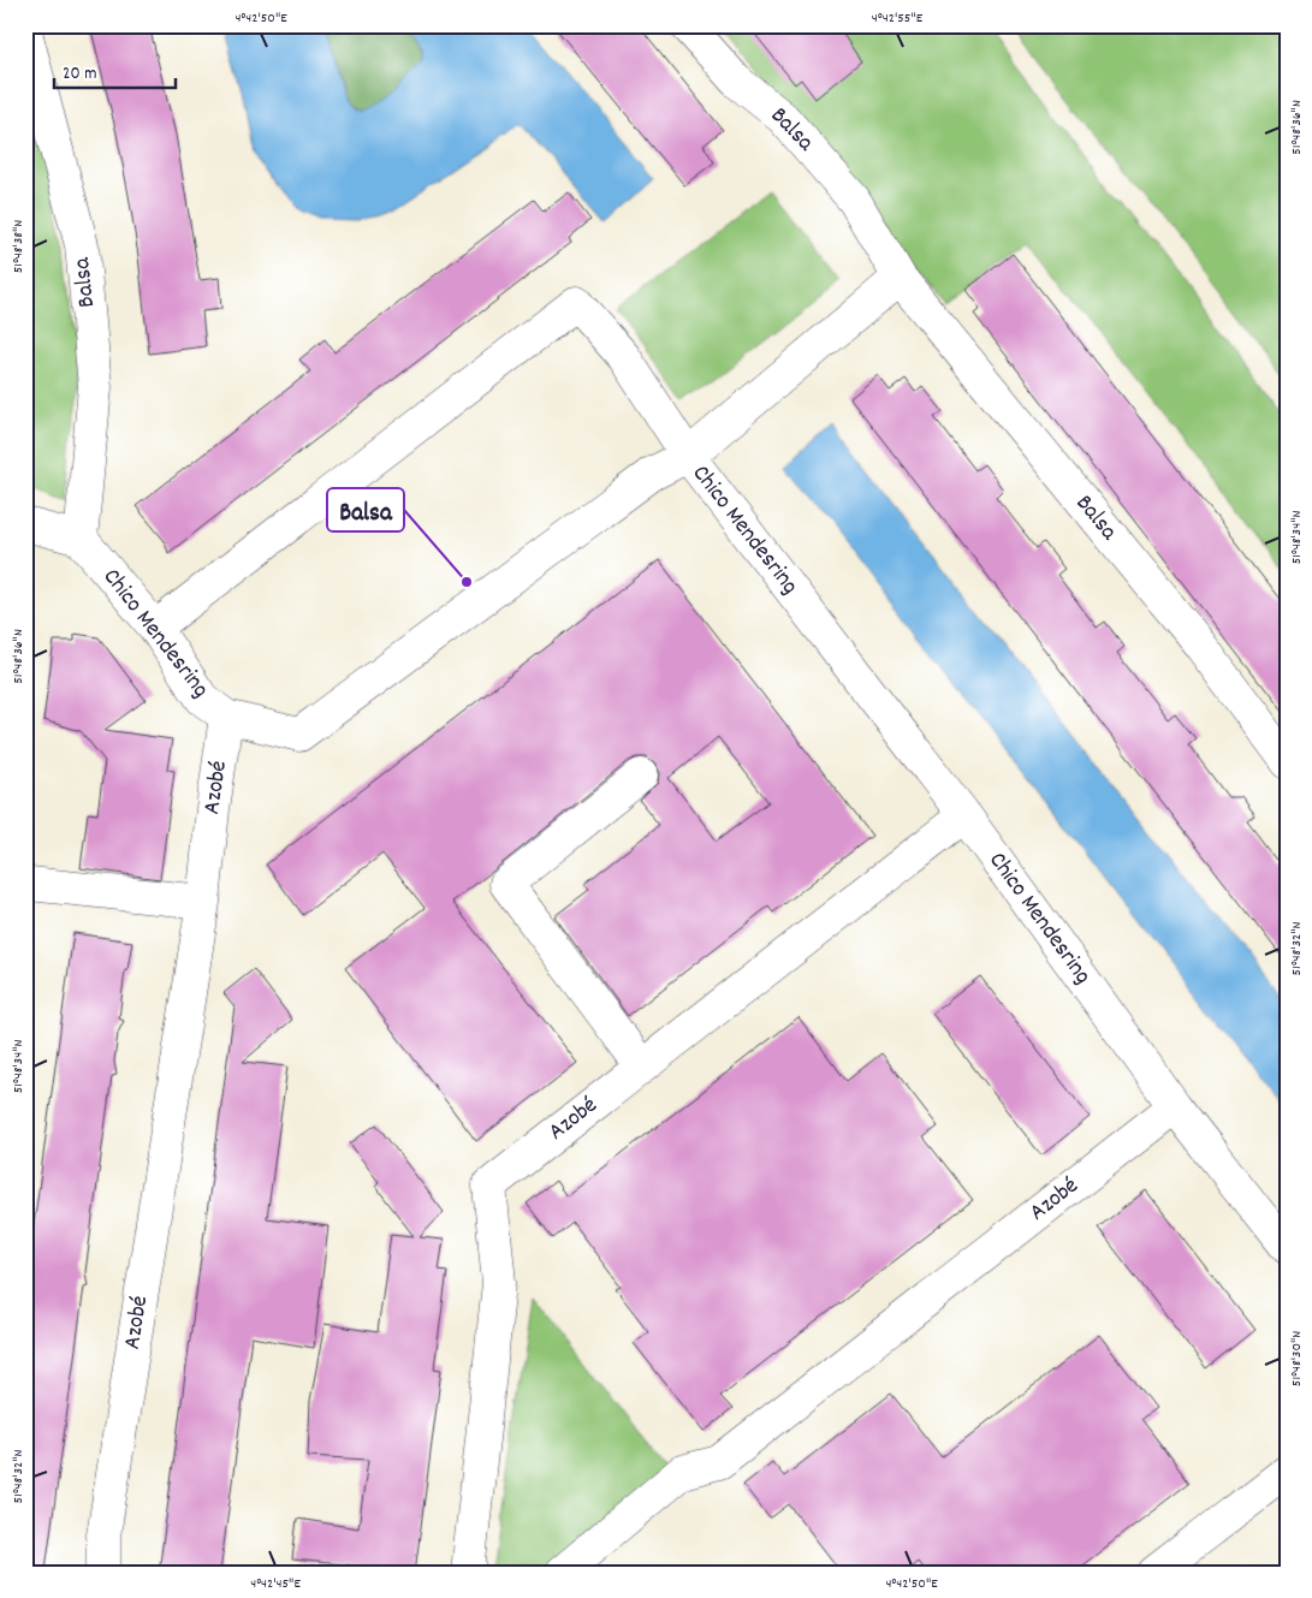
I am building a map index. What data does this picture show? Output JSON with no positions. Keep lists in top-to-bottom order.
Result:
{
  "streets": {
    "street": ["Balsa", "Chico Mendesring", "Azobé"]
  },
  "crossings": [
    ["Balsa", "Chico Mendesring"],
    ["Chico Mendesring", "Azobé"]
  ],
  "places": ["Balsa"],
  "scale_bar": "20 m",
  "coordinates": [
    "4°42'50\"E",
    "4°42'55\"E",
    "51°48'36\"N",
    "51°48'38\"N",
    "51°48'34\"N",
    "51°48'32\"N",
    "51°48'30\"N",
    "4°42'45\"E"
  ]
}
